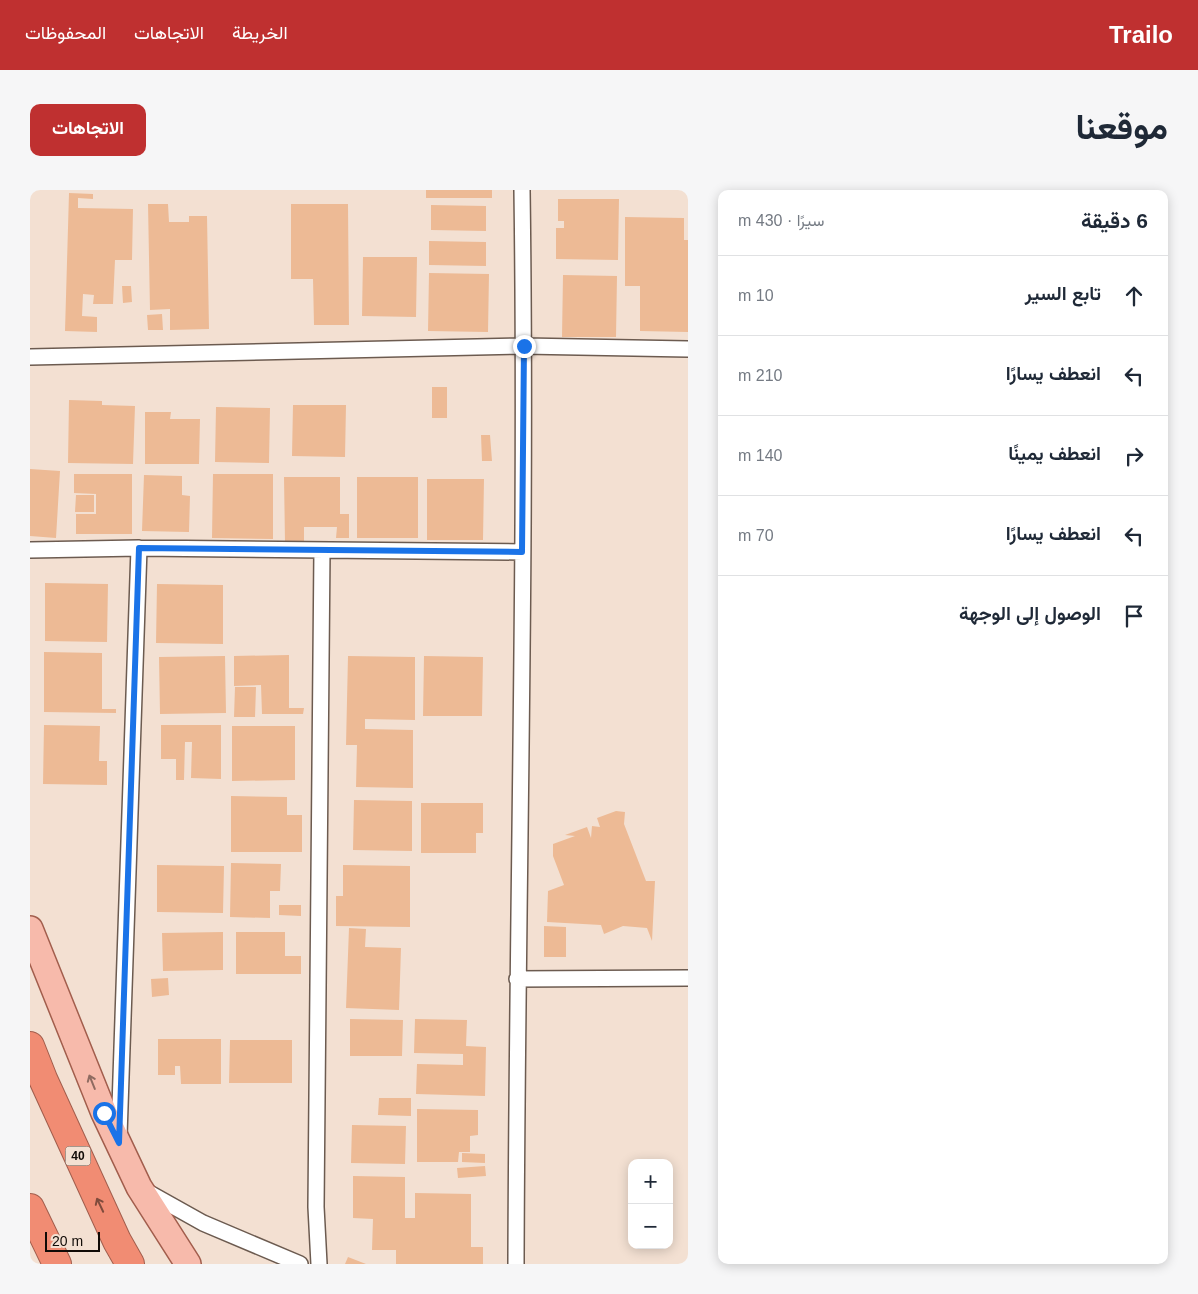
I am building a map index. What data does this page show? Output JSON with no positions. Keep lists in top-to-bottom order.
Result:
{
  "streets": {
    "highway": ["40"]
  },
  "scale_bar": "20 m",
  "page": {
    "header": "Trailo",
    "nav": ["الخريطة", "الاتجاهات", "المحفوظات"],
    "title": "موقعنا",
    "buttons": "الاتجاهات",
    "heading": ["6 دقيقة", "سيرًا · 430 m"],
    "list": [
      ["تابع السير", "10 m"],
      ["انعطف يسارًا", "210 m"],
      ["انعطف يمينًا", "140 m"],
      ["انعطف يسارًا", "70 m"],
      "الوصول إلى الوجهة"
    ],
    "map_buttons": ["+", "−"],
    "scale": "20 m"
  }
}
